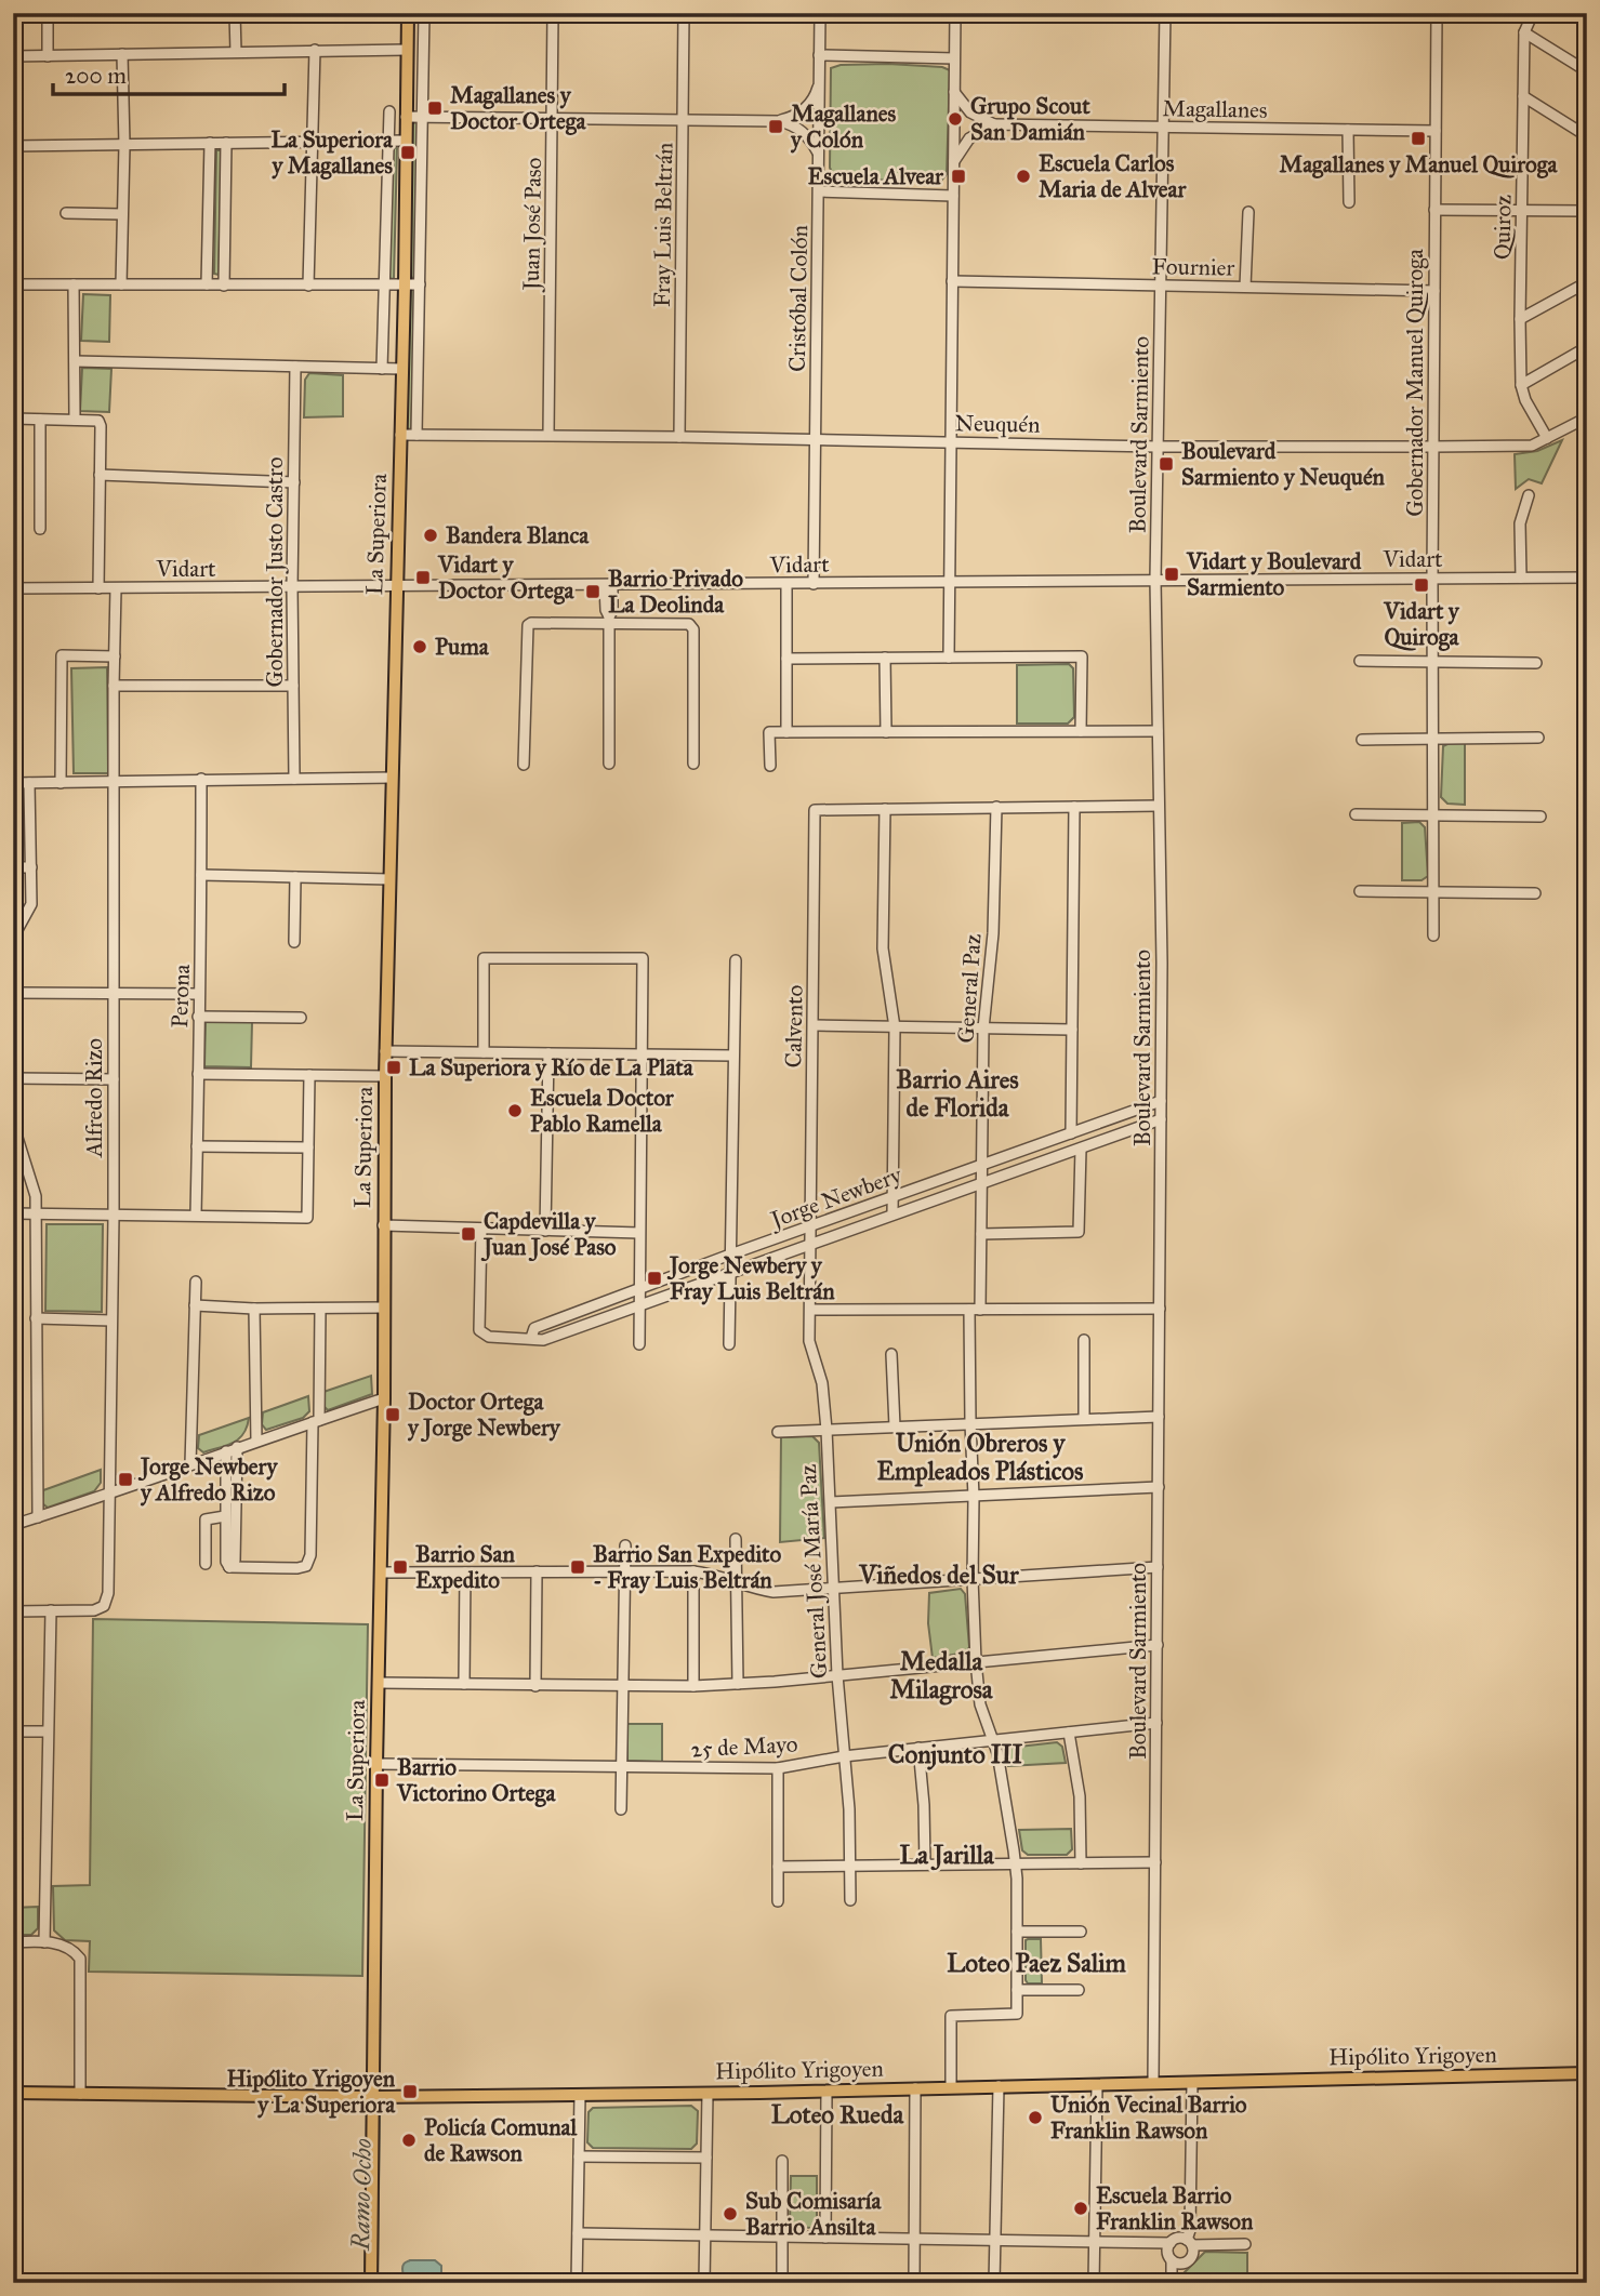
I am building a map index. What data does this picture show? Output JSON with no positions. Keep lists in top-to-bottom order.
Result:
{
  "streets": {
    "main road": ["La Superiora", "Hipólito Yrigoyen"],
    "street": [
      "Magallanes",
      "Juan José Paso",
      "Fray Luis Beltrán",
      "Quiroz",
      "Fournier",
      "Cristóbal Colón",
      "Gobernador Manuel Quiroga",
      "Neuquén",
      "Boulevard Sarmiento",
      "Vidart",
      "Gobernador Justo Castro",
      "General Paz",
      "Perona",
      "Calvento",
      "Alfredo Rizo",
      "Jorge Newbery",
      "General José María Paz",
      "25 de Mayo"
    ]
  },
  "crossings": [
    ["Magallanes", "Gobernador Manuel Quiroga"],
    ["Magallanes", "Boulevard Sarmiento"],
    ["Juan José Paso", "Neuquén"],
    ["Fray Luis Beltrán", "Neuquén"],
    ["Quiroz", "Neuquén"],
    ["Fournier", "Gobernador Manuel Quiroga"],
    ["Fournier", "Boulevard Sarmiento"],
    ["Cristóbal Colón", "Neuquén"],
    ["Cristóbal Colón", "Vidart"],
    ["Gobernador Manuel Quiroga", "Neuquén"],
    ["Gobernador Manuel Quiroga", "Vidart"],
    ["Neuquén", "Boulevard Sarmiento"],
    ["Neuquén", "La Superiora"],
    ["Boulevard Sarmiento", "Vidart"],
    ["Boulevard Sarmiento", "Jorge Newbery"],
    ["Boulevard Sarmiento", "25 de Mayo"],
    ["Boulevard Sarmiento", "Hipólito Yrigoyen"],
    ["La Superiora", "Vidart"],
    ["La Superiora", "25 de Mayo"],
    ["La Superiora", "Hipólito Yrigoyen"],
    ["Vidart", "Gobernador Justo Castro"],
    ["Vidart", "Alfredo Rizo"],
    ["General Paz", "Jorge Newbery"],
    ["General Paz", "25 de Mayo"],
    ["Calvento", "Jorge Newbery"],
    ["Calvento", "General José María Paz"],
    ["Jorge Newbery", "General José María Paz"],
    ["General José María Paz", "25 de Mayo"]
  ],
  "districts": [
    "Barrio Aires de Florida",
    "Unión Obreros y Empleados Plásticos",
    "Viñedos del Sur",
    "Medalla Milagrosa",
    "Conjunto III",
    "La Jarilla",
    "Loteo Paez Salim",
    "Loteo Rueda"
  ],
  "water": ["Ramo Ocho"],
  "places": {
    "transit": [
      "Magallanes y Doctor Ortega",
      "Magallanes y Colón",
      "Magallanes y Manuel Quiroga",
      "La Superiora y Magallanes",
      "Escuela Alvear",
      "Boulevard Sarmiento y Neuquén",
      "Vidart y Boulevard Sarmiento",
      "Vidart y Doctor Ortega",
      "Vidart y Quiroga",
      "Barrio Privado La Deolinda",
      "La Superiora y Río de La Plata",
      "Capdevilla y Juan José Paso",
      "Jorge Newbery y Fray Luis Beltrán",
      "Doctor Ortega y Jorge Newbery",
      "Jorge Newbery y Alfredo Rizo",
      "Barrio San Expedito",
      "Barrio San Expedito - Fray Luis Beltrán",
      "Barrio Victorino Ortega",
      "Hipólito Yrigoyen y La Superiora"
    ],
    "other": [
      "Grupo Scout San Damián",
      "Escuela Carlos Maria de Alvear",
      "Bandera Blanca",
      "Puma",
      "Escuela Doctor Pablo Ramella",
      "Unión Vecinal Barrio Franklin Rawson",
      "Policía Comunal de Rawson",
      "Escuela Barrio Franklin Rawson",
      "Sub Comisaría Barrio Ansilta"
    ]
  },
  "scale_bar": "200 m"
}
